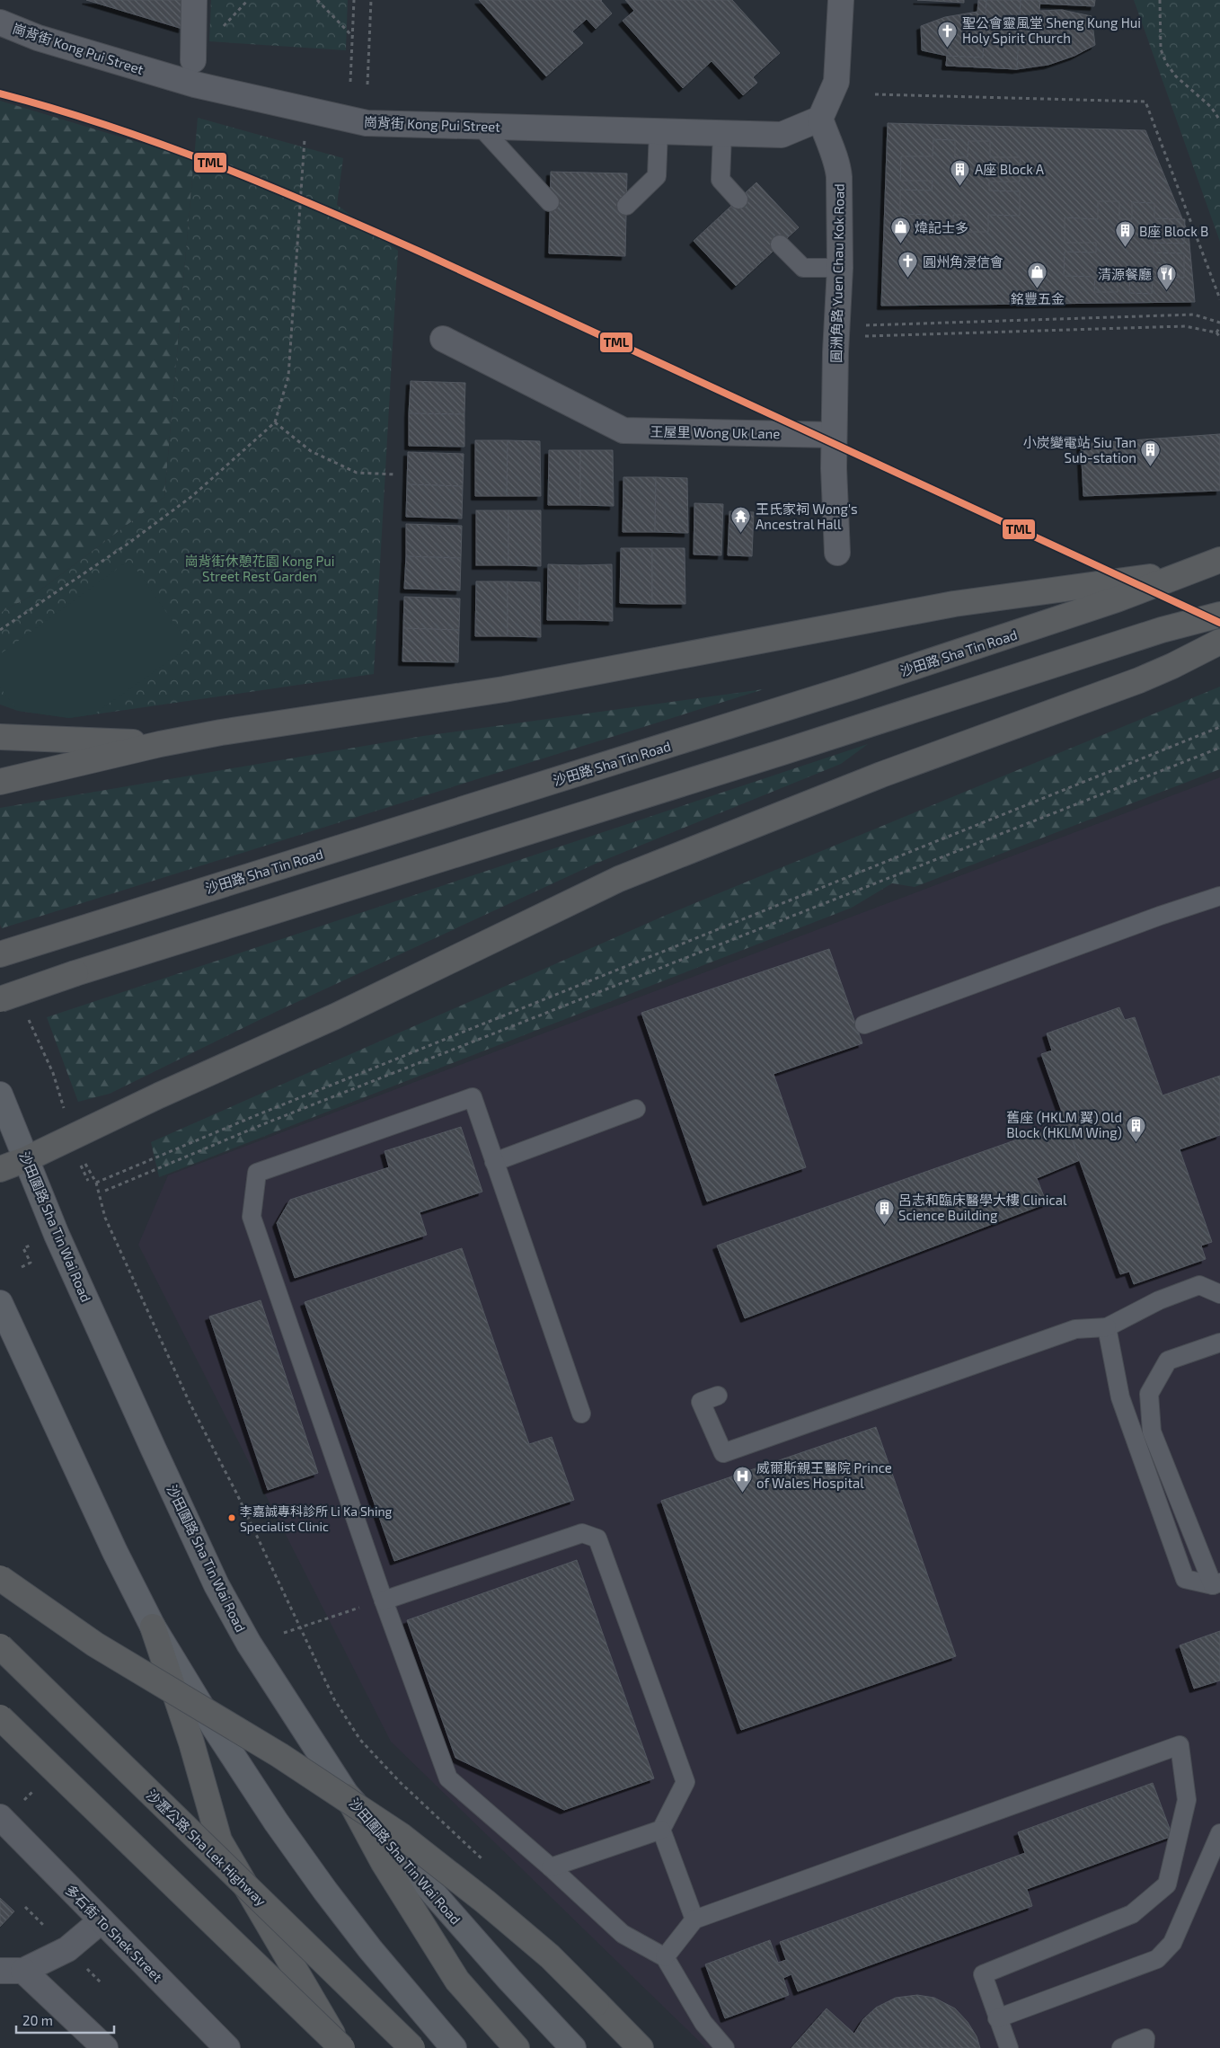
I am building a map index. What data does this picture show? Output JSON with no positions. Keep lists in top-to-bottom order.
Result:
{
  "streets": {
    "highway": ["沙田路 Sha Tin Road", "沙瀝公路 Sha Lek Highway"],
    "main road": ["沙田圍路 Sha Tin Wai Road"],
    "street": [
      "崗背街 Kong Pui Street",
      "圓洲角路 Yuen Chau Kok Road",
      "王屋里 Wong Uk Lane",
      "多石街 To Shek Street"
    ]
  },
  "crossings": [
    ["崗背街 Kong Pui Street", "圓洲角路 Yuen Chau Kok Road"],
    ["圓洲角路 Yuen Chau Kok Road", "王屋里 Wong Uk Lane"]
  ],
  "parks": ["崗背街休憩花園 Kong Pui Street Rest Garden"],
  "places": {
    "church": ["聖公會靈風堂 Sheng Kung Hui Holy Spirit Church", "圓州角浸信會"],
    "building": [
      "A座 Block A",
      "B座 Block B",
      "小炭變電站 Siu Tan Sub-station",
      "舊座 (HKLM 翼) Old Block (HKLM Wing)",
      "呂志和臨床醫學大樓 Clinical Science Building"
    ],
    "shop": ["煒記士多", "銘豐五金"],
    "restaurant": ["清源餐廳"],
    "temple": ["王氏家祠 Wong's Ancestral Hall"],
    "hospital": ["威爾斯親王醫院 Prince of Wales Hospital"],
    "other": ["李嘉誠專科診所 Li Ka Shing Specialist Clinic"]
  },
  "lines": ["transit line TML"],
  "scale_bar": "20 m"
}
